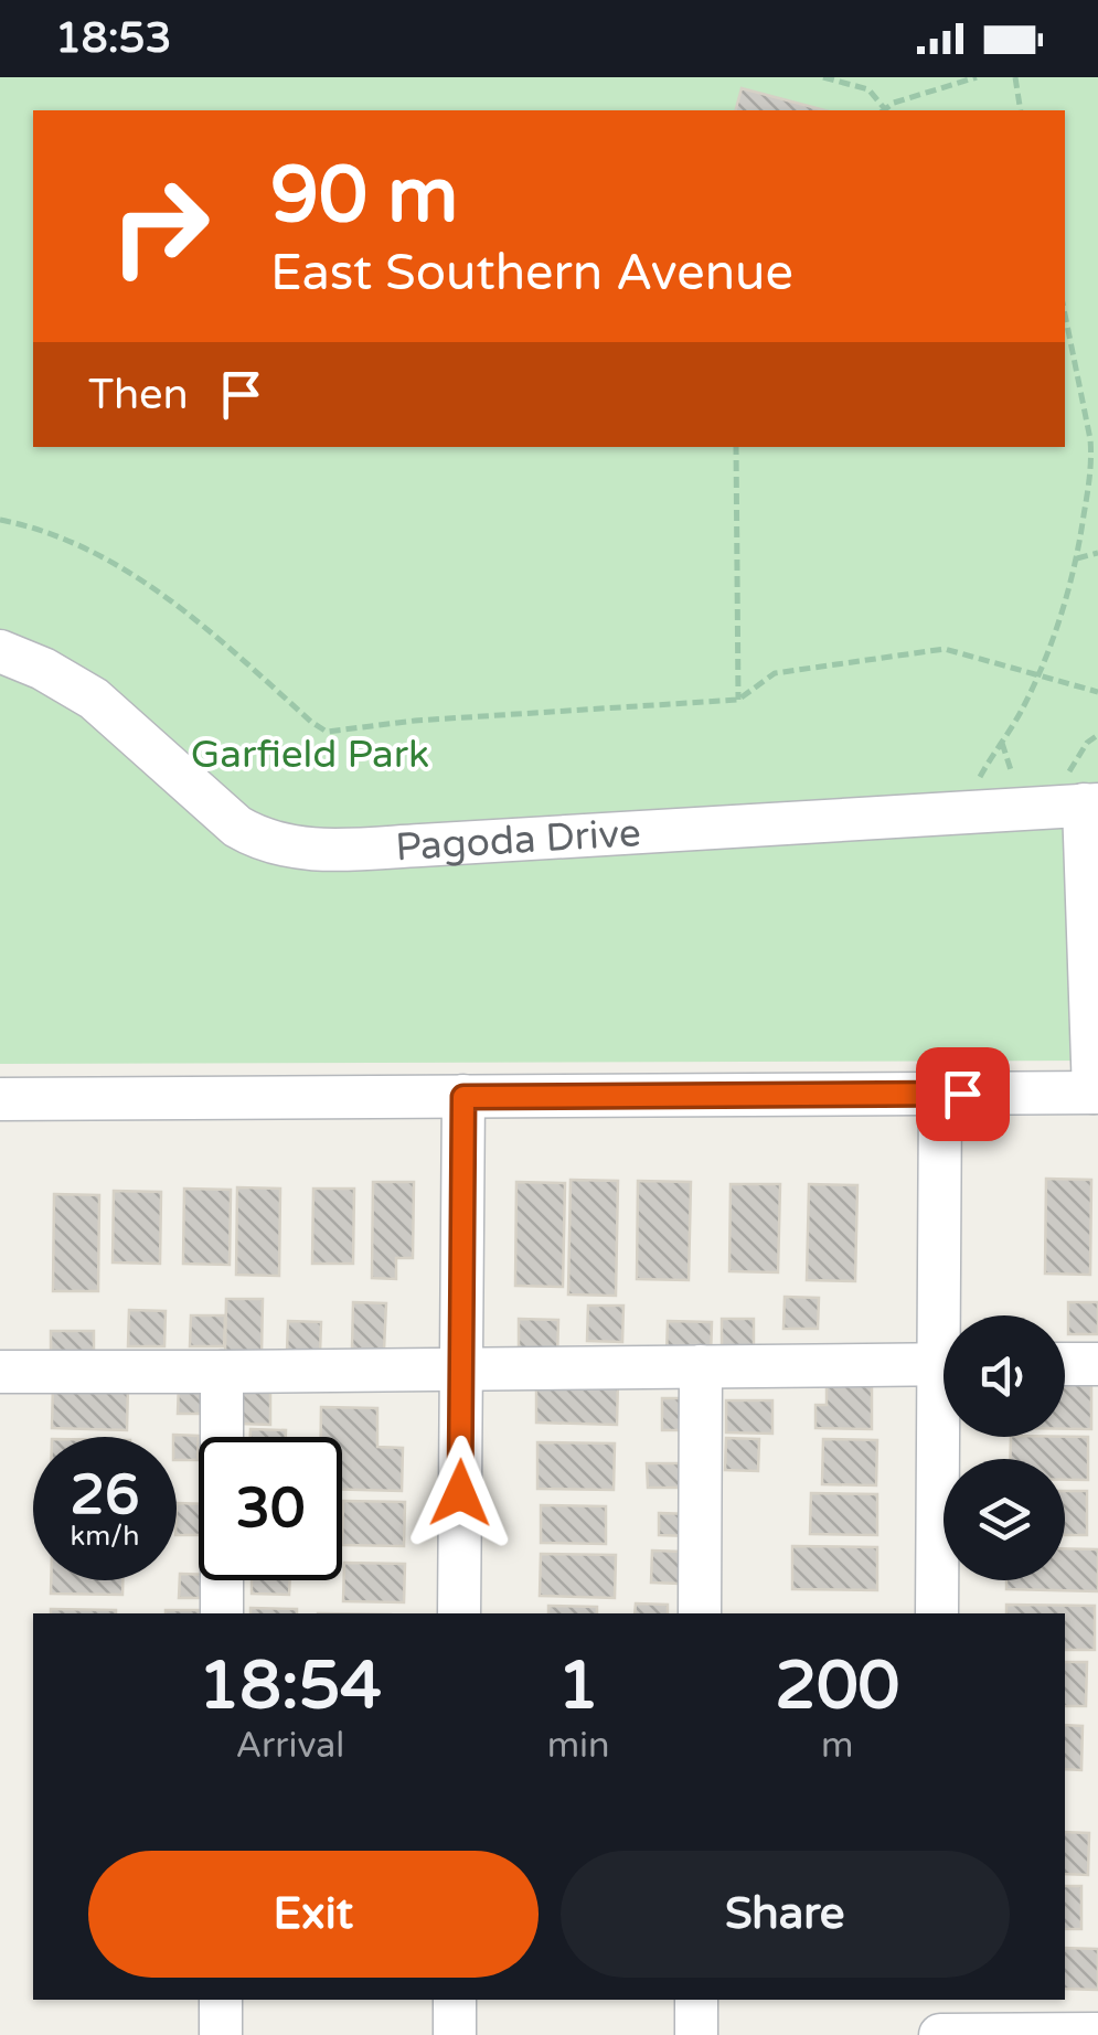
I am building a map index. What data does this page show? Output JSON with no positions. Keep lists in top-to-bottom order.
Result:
{
  "streets": {
    "street": ["Pagoda Drive"]
  },
  "parks": ["Garfield Park"],
  "page": {
    "status": "18:53",
    "turn": ["90 m", "East Southern Avenue"],
    "then": "Then",
    "speed": "26 km/h",
    "limit": "30",
    "eta": [
      "18:54",
      "Arrival",
      "1",
      "min",
      "200",
      "m"
    ],
    "buttons": ["Exit", "Share"]
  }
}
